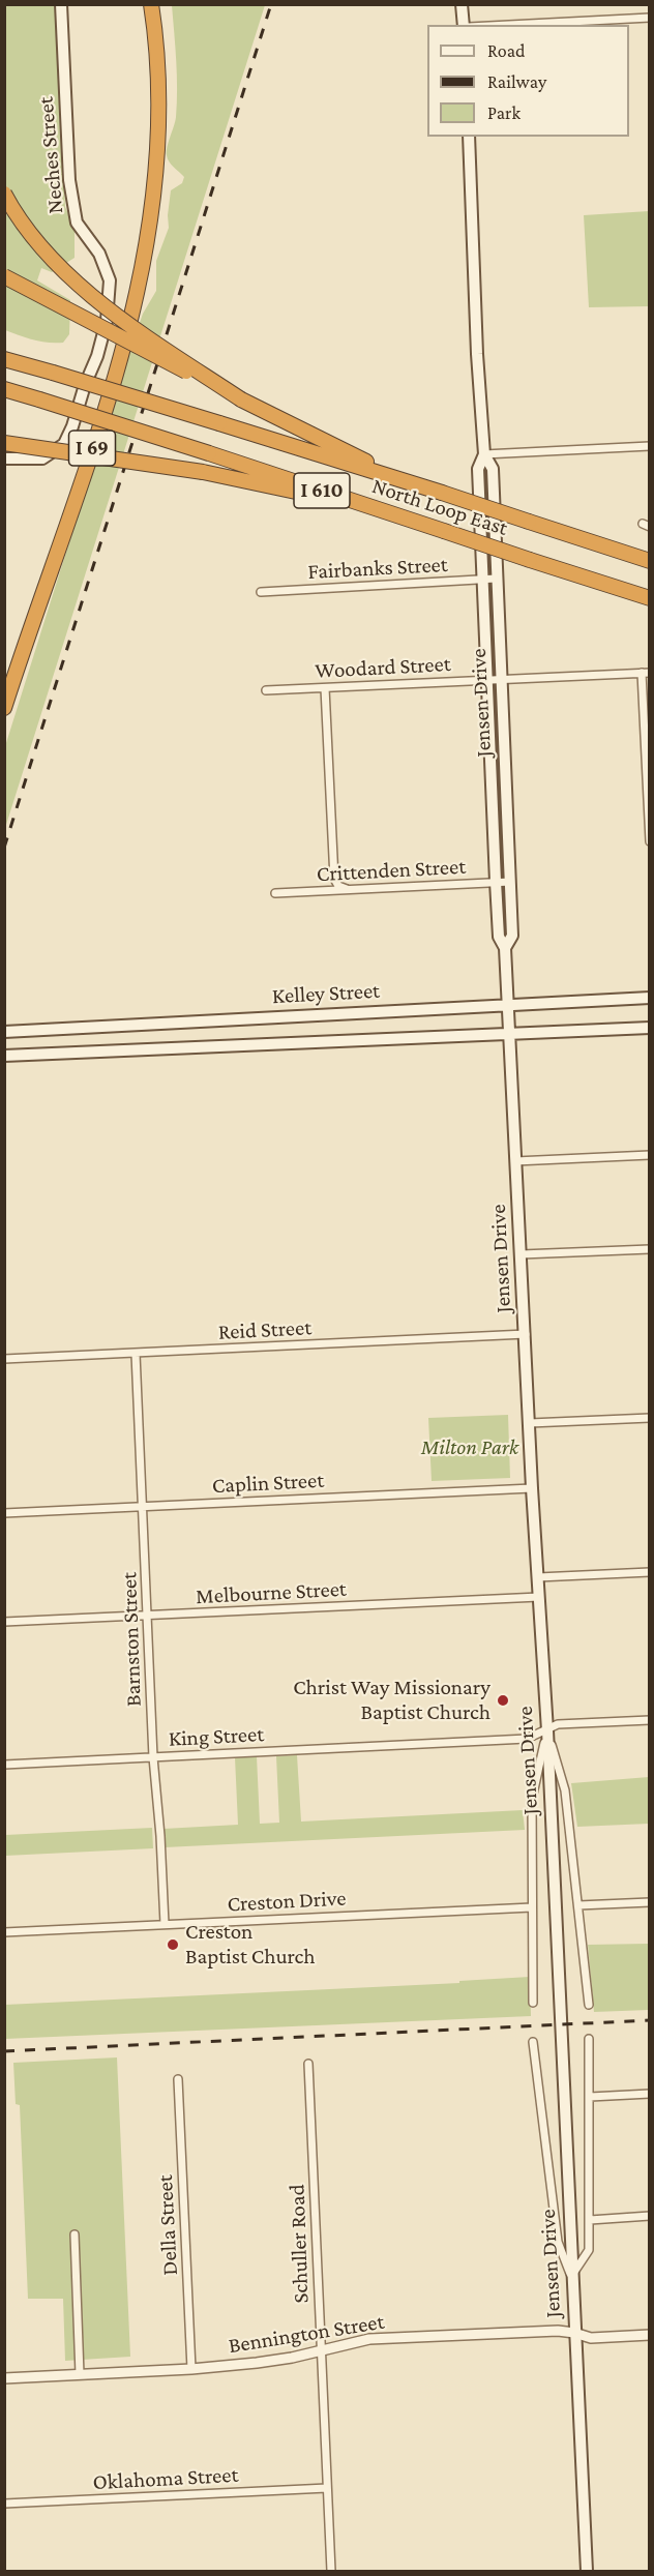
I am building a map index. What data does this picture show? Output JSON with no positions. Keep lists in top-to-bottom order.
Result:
{
  "streets": {
    "highway": ["I 69", "I 610", "North Loop East"],
    "main road": ["Neches Street", "Jensen Drive", "Kelley Street"],
    "street": [
      "Fairbanks Street",
      "Woodard Street",
      "Crittenden Street",
      "Reid Street",
      "Caplin Street",
      "Melbourne Street",
      "Barnston Street",
      "King Street",
      "Creston Drive",
      "Della Street",
      "Schuller Road",
      "Bennington Street",
      "Oklahoma Street"
    ]
  },
  "crossings": [
    ["Fairbanks Street", "Jensen Drive"],
    ["Woodard Street", "Jensen Drive"],
    ["Jensen Drive", "Crittenden Street"],
    ["Jensen Drive", "Kelley Street"],
    ["Jensen Drive", "Reid Street"],
    ["Jensen Drive", "Caplin Street"],
    ["Jensen Drive", "Melbourne Street"],
    ["Jensen Drive", "King Street"],
    ["Jensen Drive", "Bennington Street"],
    ["Reid Street", "Barnston Street"],
    ["Caplin Street", "Barnston Street"],
    ["Melbourne Street", "Barnston Street"],
    ["Barnston Street", "King Street"],
    ["Barnston Street", "Creston Drive"],
    ["Della Street", "Bennington Street"],
    ["Schuller Road", "Bennington Street"],
    ["Schuller Road", "Oklahoma Street"]
  ],
  "parks": ["Milton Park"],
  "places": ["Christ Way Missionary Baptist Church", "Creston Baptist Church"],
  "legend": ["Road", "Railway", "Park"]
}
